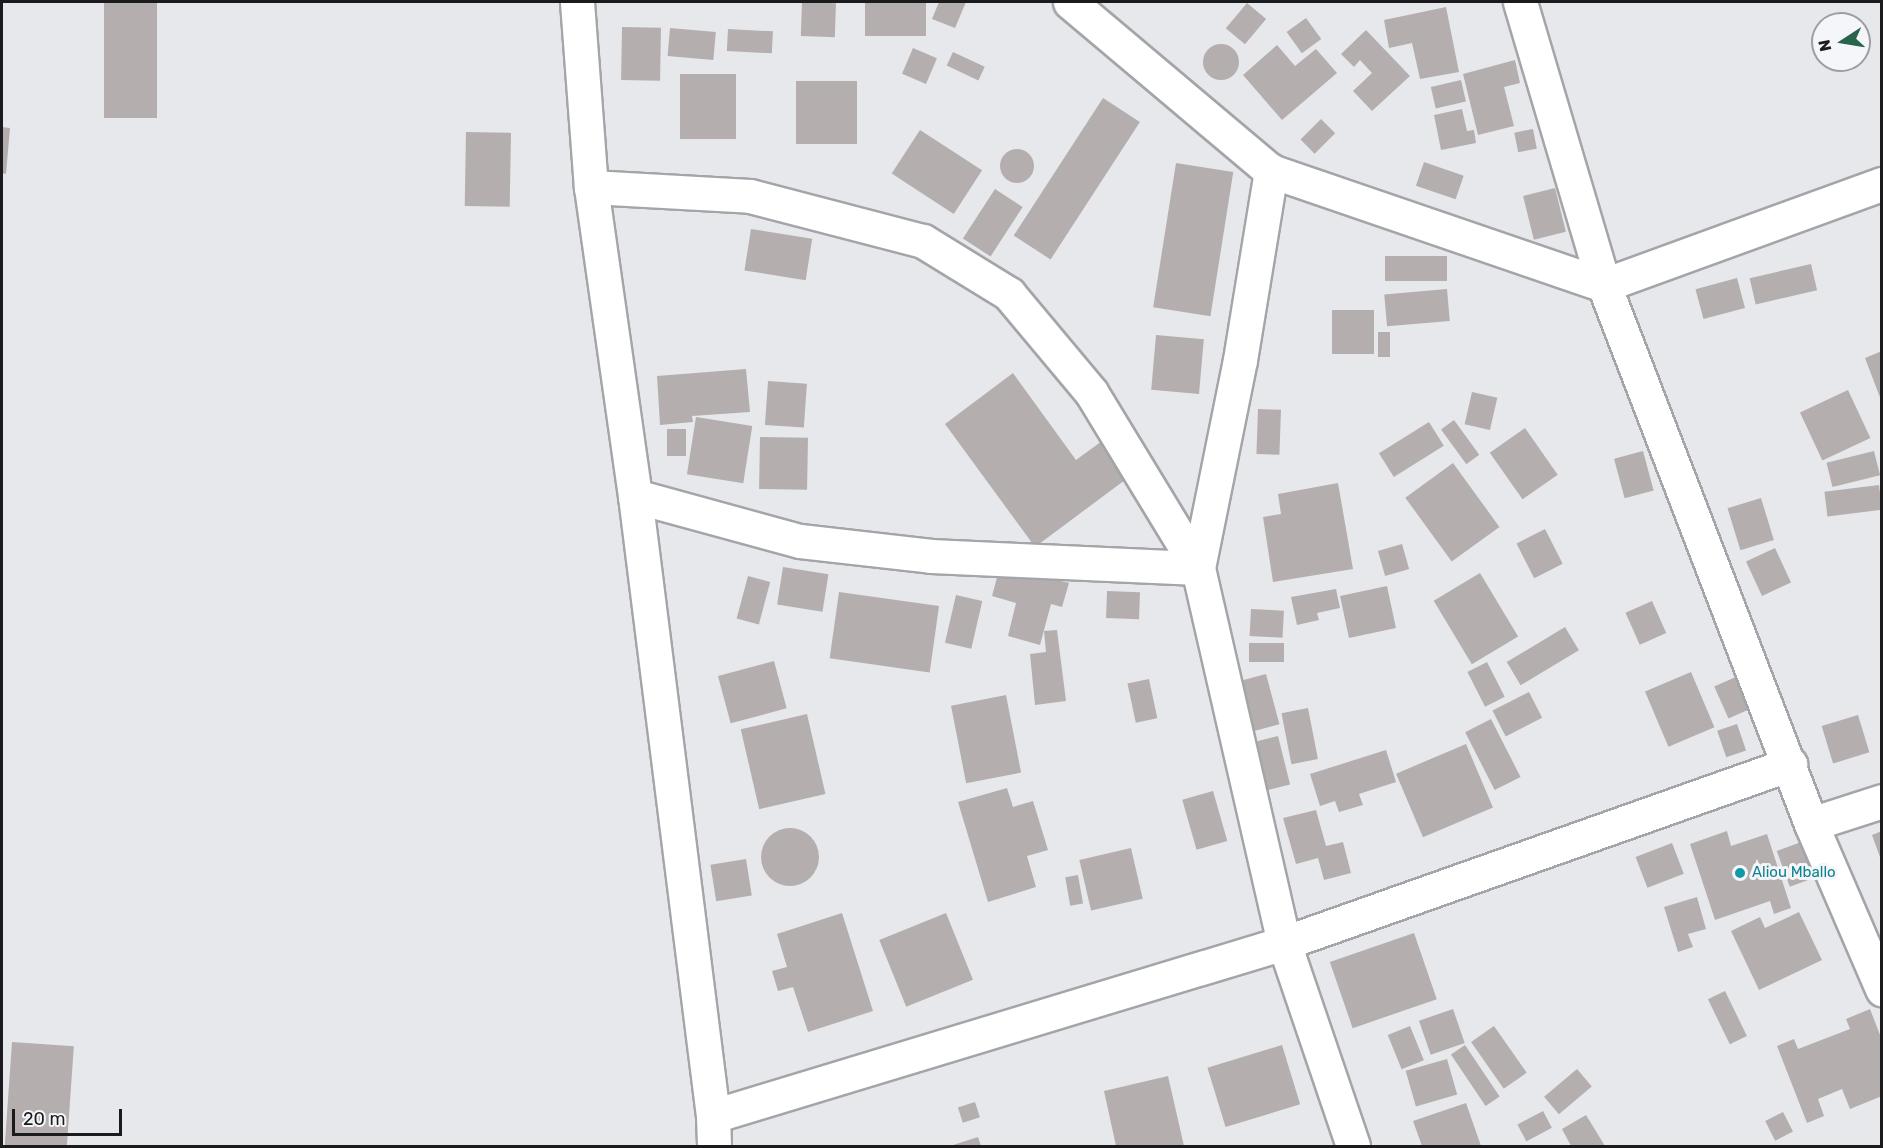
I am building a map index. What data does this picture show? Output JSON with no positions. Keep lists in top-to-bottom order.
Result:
{
  "places": ["Aliou Mballo"],
  "scale_bar": "20 m",
  "north": "left"
}
